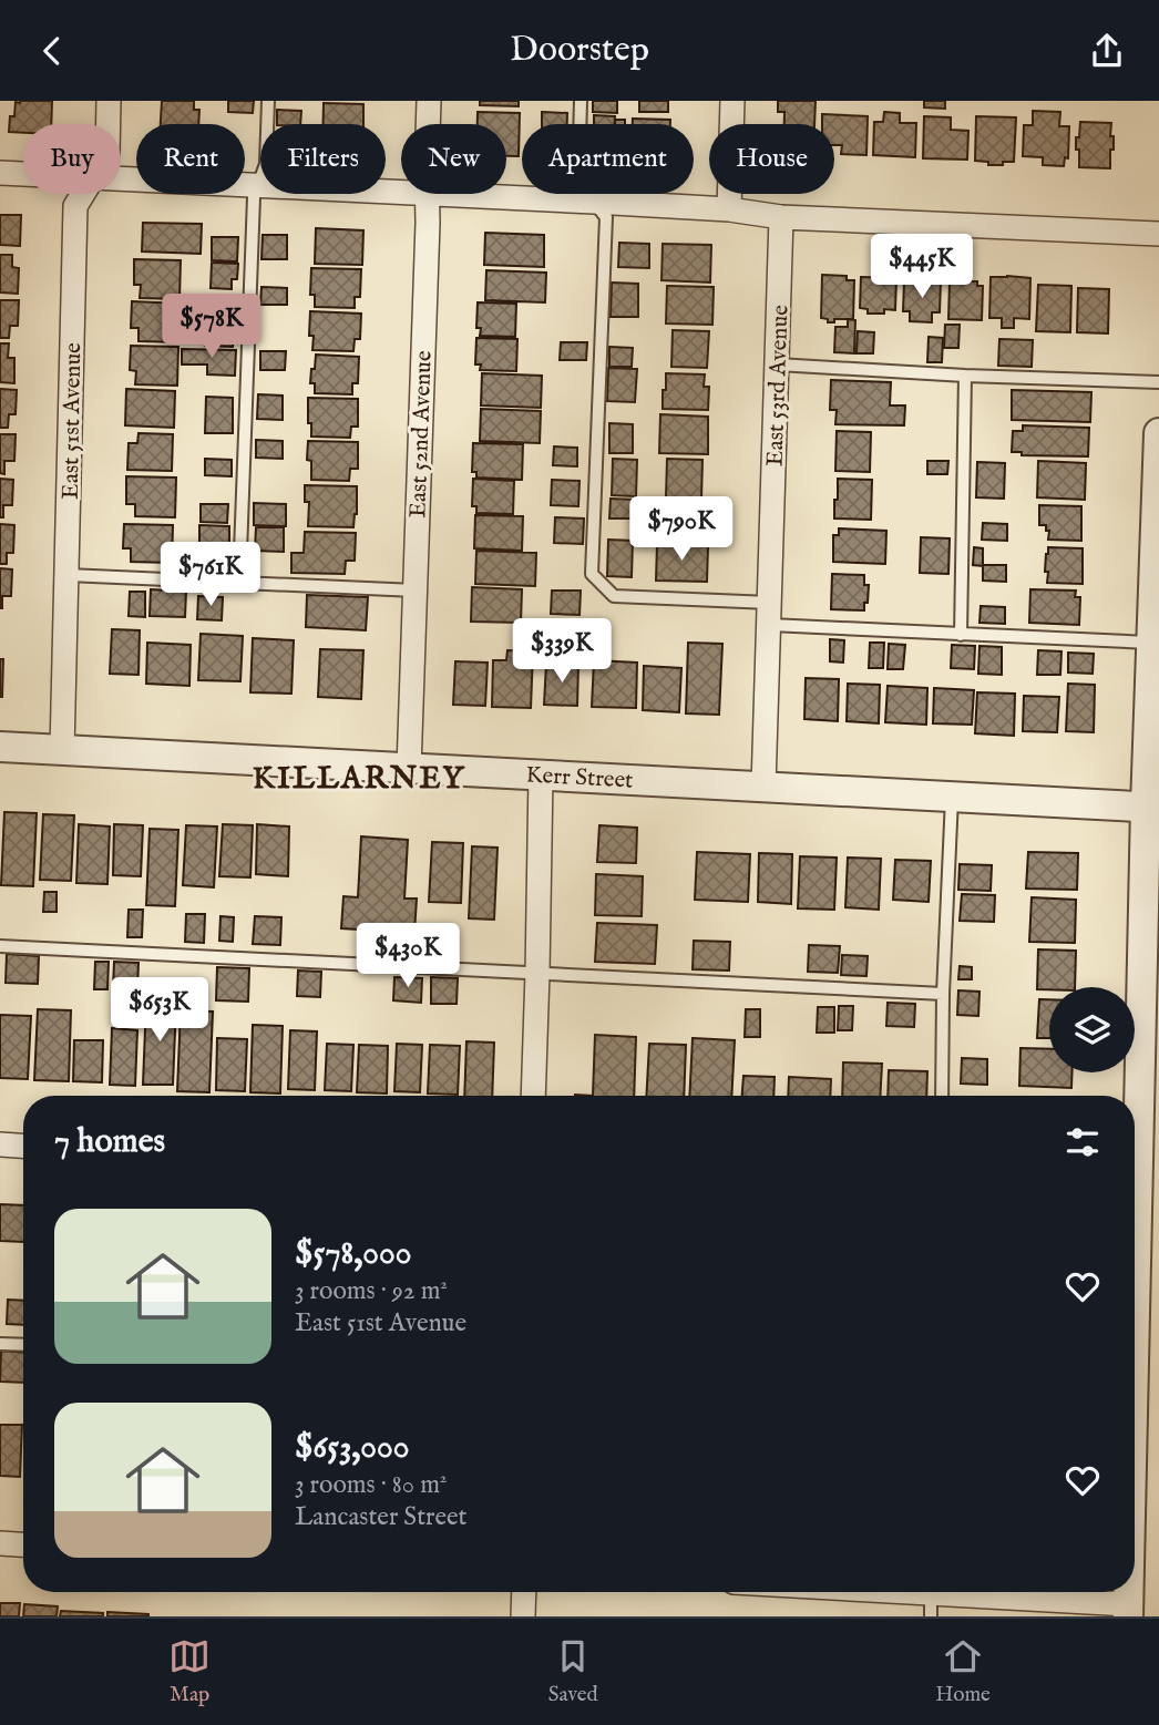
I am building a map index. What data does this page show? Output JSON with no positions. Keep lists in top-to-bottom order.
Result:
{
  "streets": {
    "street": [
      "East 53rd Avenue",
      "East 51st Avenue",
      "East 52nd Avenue",
      "Kerr Street"
    ]
  },
  "crossings": [
    ["East 53rd Avenue", "Kerr Street"],
    ["East 51st Avenue", "Kerr Street"],
    ["East 52nd Avenue", "Kerr Street"]
  ],
  "districts": ["KILLARNEY"],
  "page": {
    "header": "Doorstep",
    "chip": [
      "Buy",
      "Rent",
      "Filters",
      "New",
      "Apartment",
      "House"
    ],
    "price": [
      "$445K",
      "$578K",
      "$790K",
      "$761K",
      "$339K",
      "$430K",
      "$653K"
    ],
    "heading": "7 homes",
    "list": [
      {
        "name": "$578,000",
        "note": "3 rooms · 92 m² · East 51st Avenue"
      },
      {
        "name": "$653,000",
        "note": "3 rooms · 80 m² · Lancaster Street"
      }
    ],
    "tabs": ["Map", "Saved", "Home"]
  }
}
